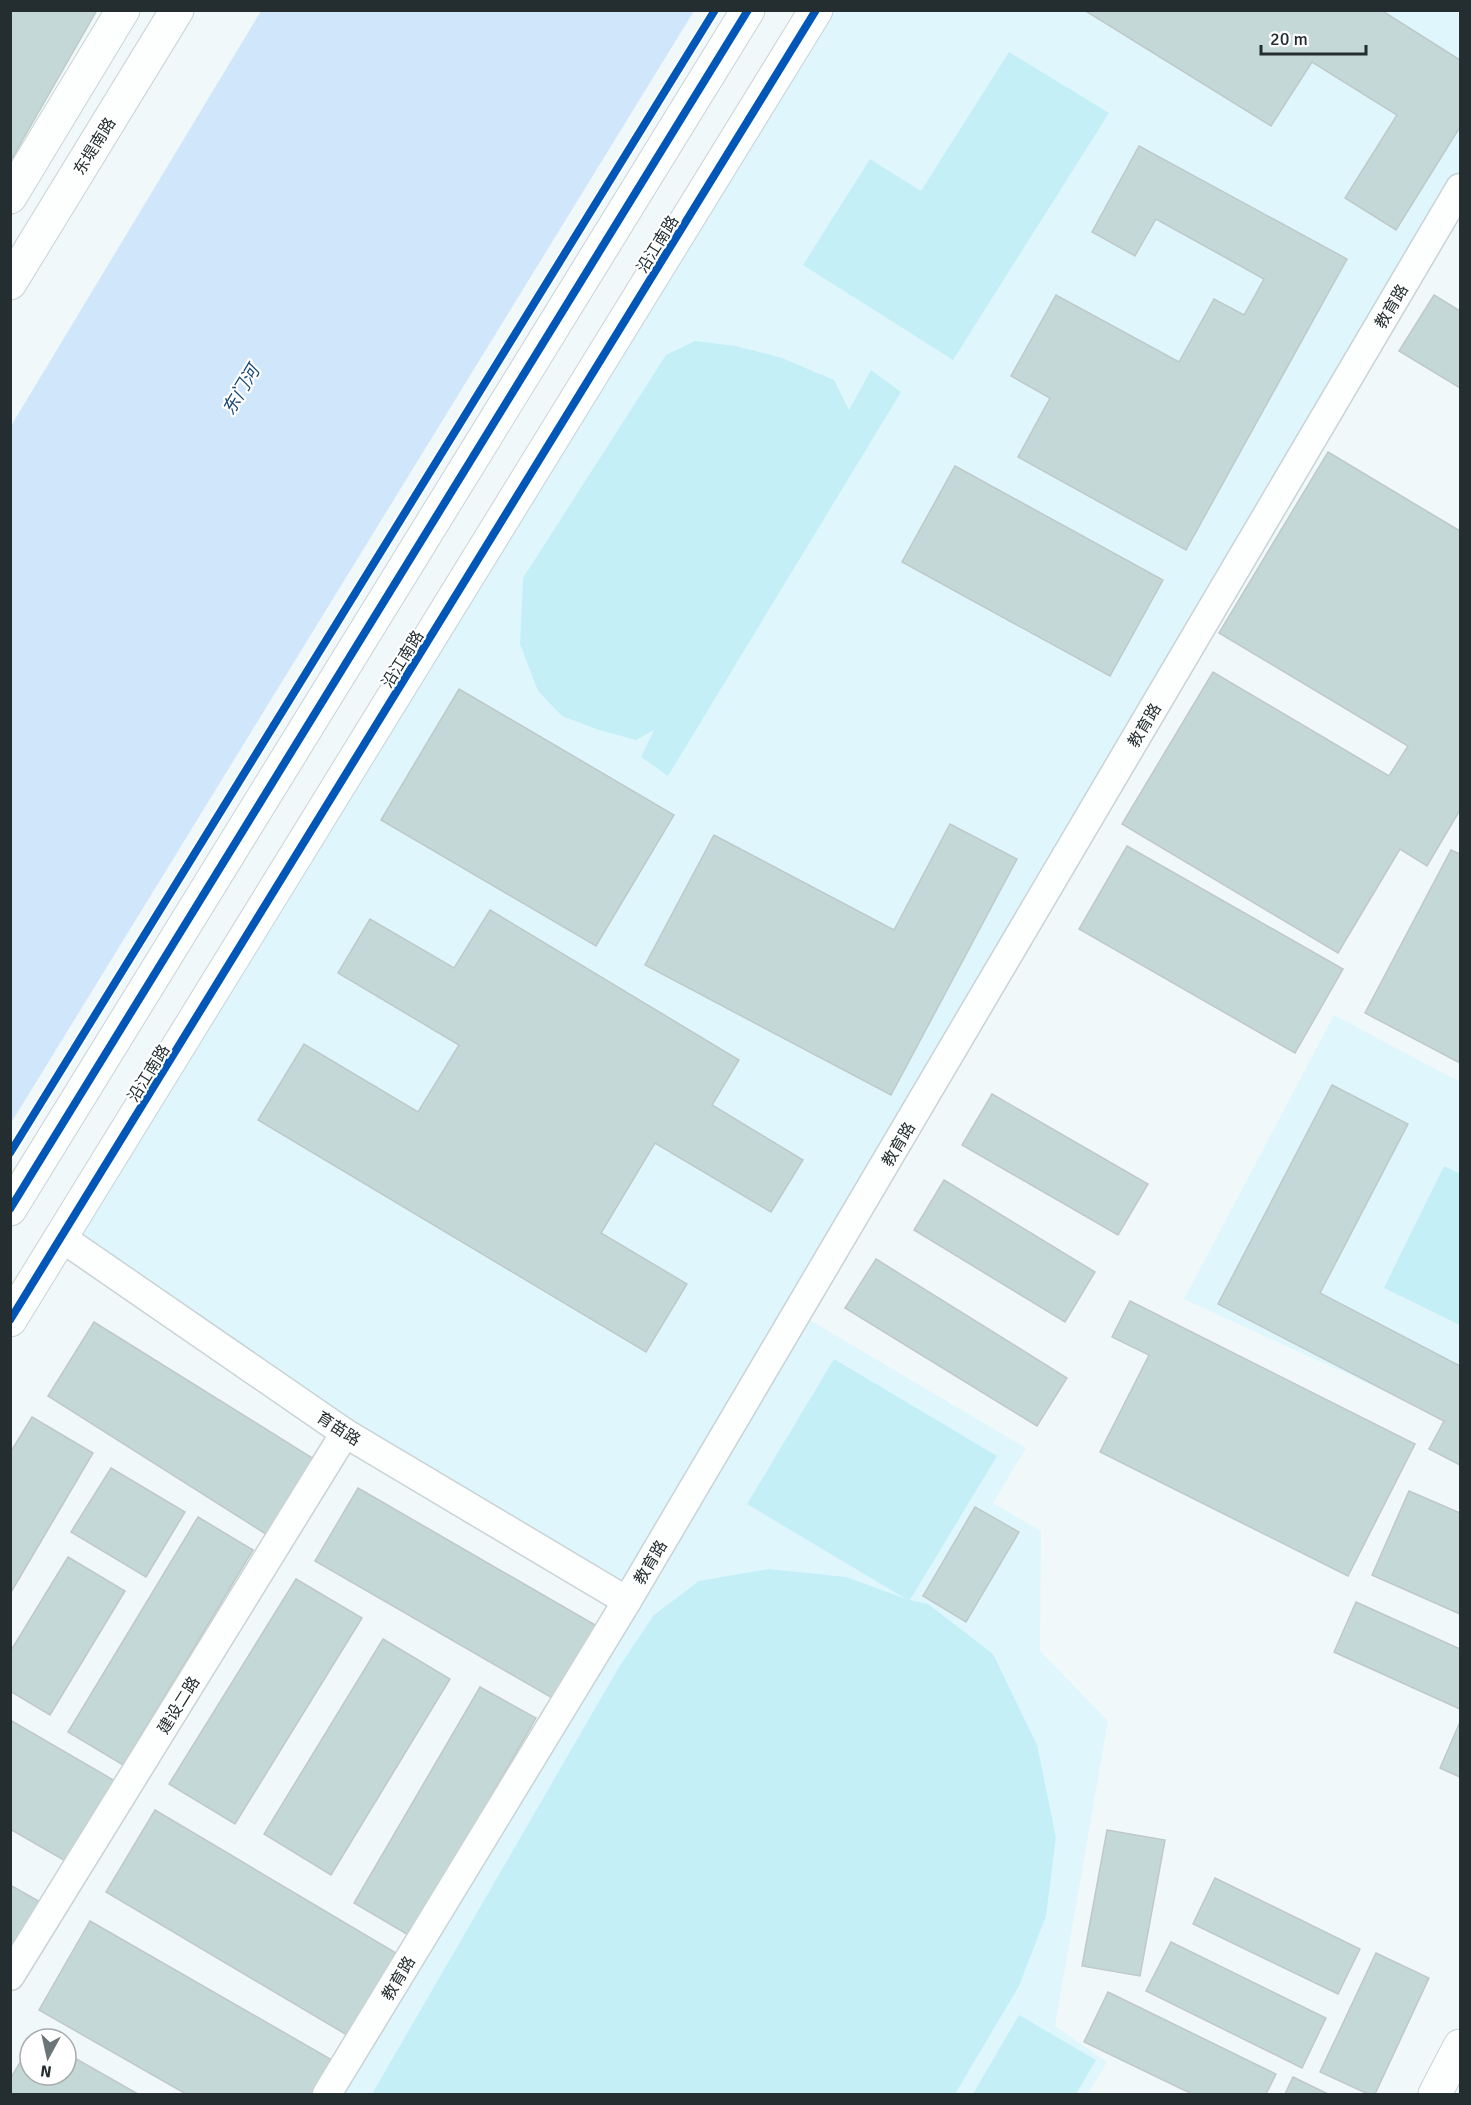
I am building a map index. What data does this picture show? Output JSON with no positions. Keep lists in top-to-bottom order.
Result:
{
  "streets": {
    "main road": ["东堤南路", "沿江南路"],
    "street": ["教育路", "育苗路", "建设二路"]
  },
  "crossings": [
    ["沿江南路", "育苗路"],
    ["教育路", "育苗路"],
    ["育苗路", "建设二路"]
  ],
  "water": ["东门河"],
  "scale_bar": "20 m",
  "north": "bottom"
}
